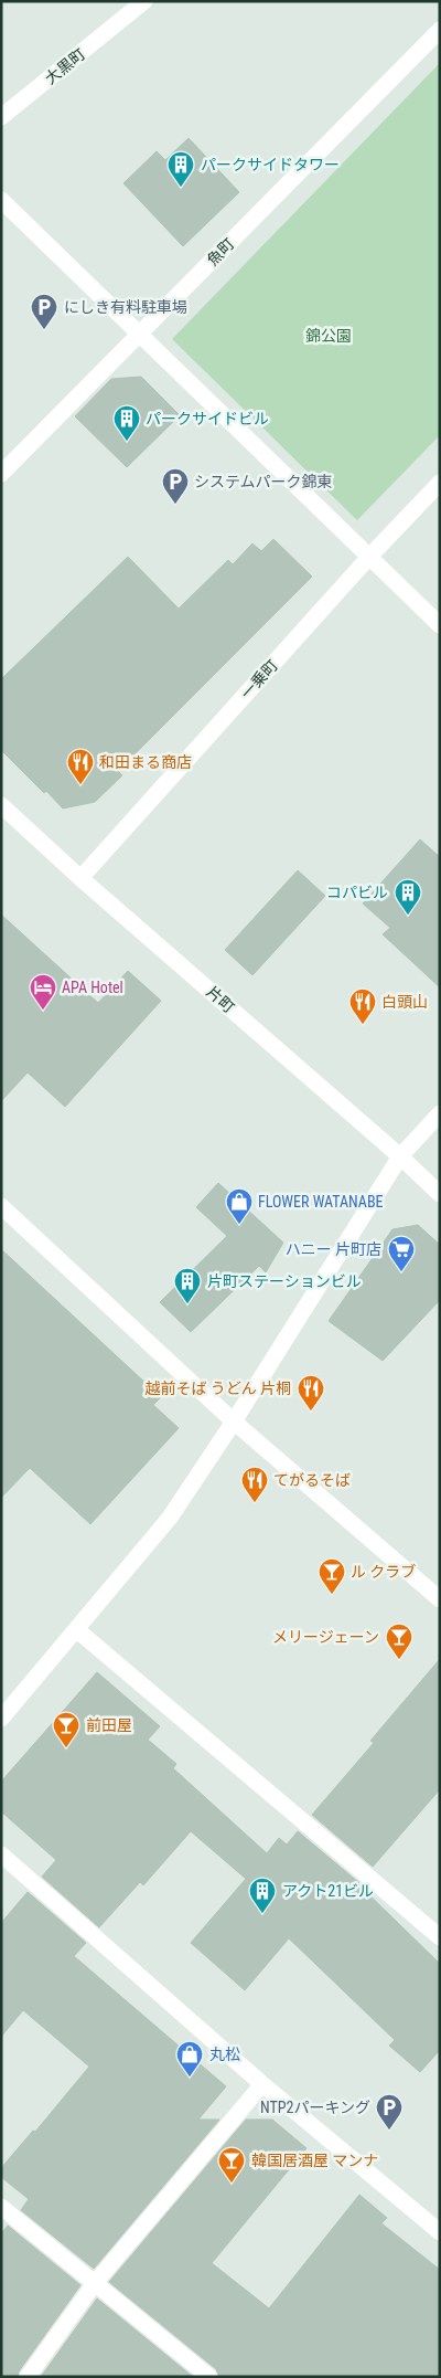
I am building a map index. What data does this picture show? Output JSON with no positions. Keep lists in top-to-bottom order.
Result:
{
  "streets": {
    "street": [
      "大黒町",
      "魚町",
      "一乗町",
      "片町"
    ]
  },
  "crossings": [
    ["一乗町", "片町"]
  ],
  "parks": ["錦公園"],
  "places": {
    "building": [
      "パークサイドタワー",
      "パークサイドビル",
      "コパビル",
      "片町ステーションビル",
      "アクト21ビル"
    ],
    "parking": ["にしき有料駐車場", "システムパーク錦東", "NTP2パーキング"],
    "restaurant": [
      "和田まる商店",
      "白頭山",
      "越前そば うどん 片桐",
      "てがるそば"
    ],
    "hotel": ["APA Hotel"],
    "shop": ["FLOWER WATANABE", "丸松"],
    "supermarket": ["ハニー 片町店"],
    "bar": [
      "ル クラブ",
      "メリージェーン",
      "前田屋",
      "韓国居酒屋 マンナ"
    ]
  }
}
